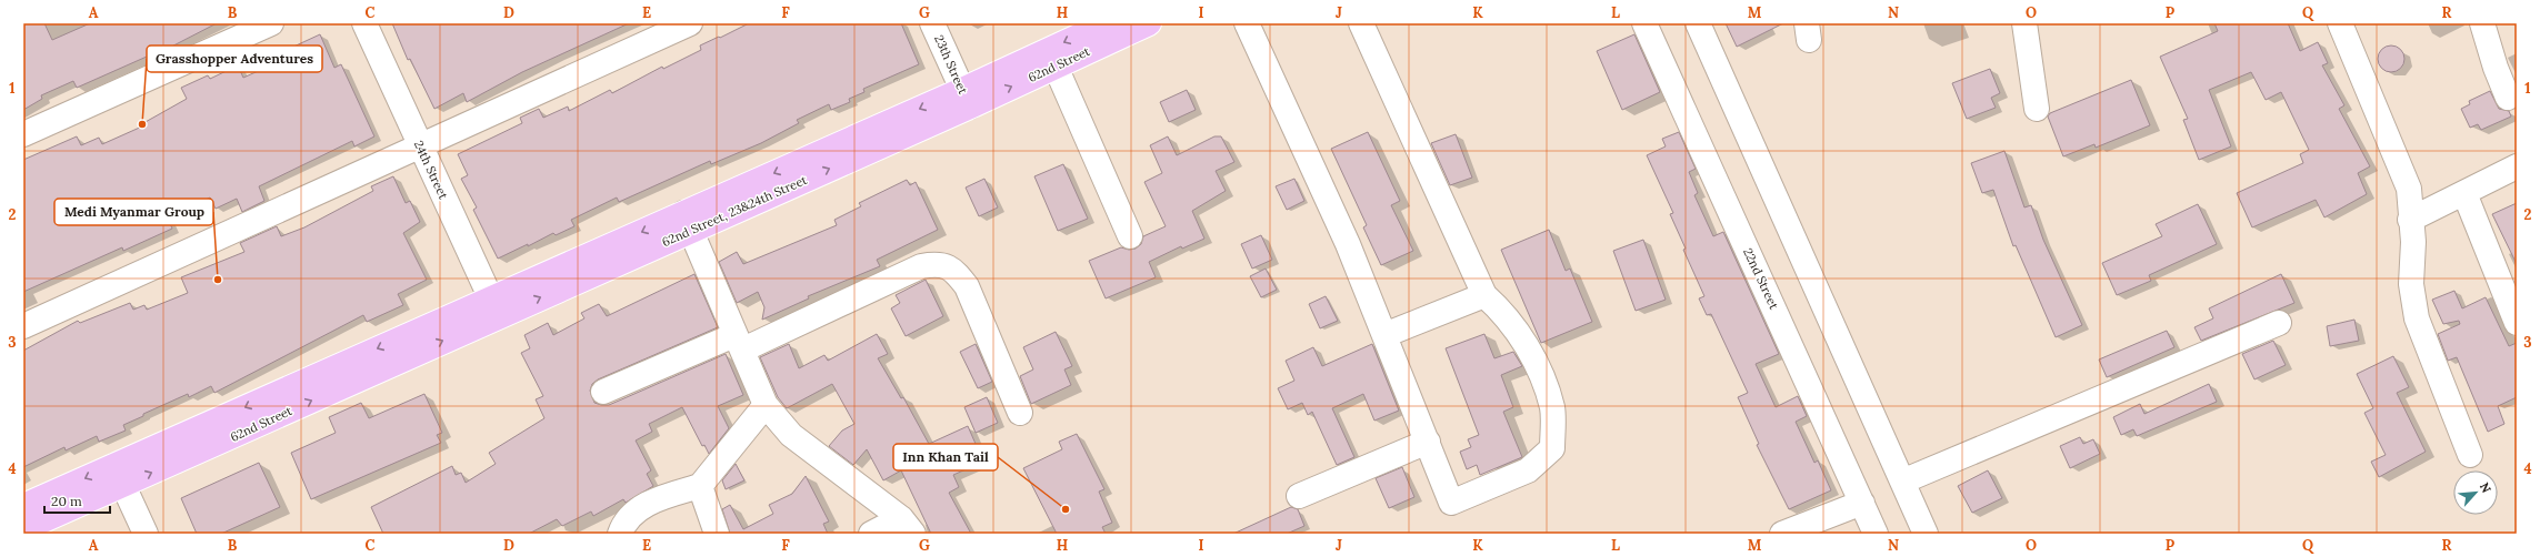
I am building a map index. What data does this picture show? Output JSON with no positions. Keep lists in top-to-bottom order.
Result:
{
  "streets": {
    "main road": ["62nd Street", "62nd Street, 23&24th Street"],
    "street": ["23th Street", "24th Street", "22nd Street"]
  },
  "crossings": [
    ["23th Street", "62nd Street"],
    ["23th Street", "62nd Street, 23&24th Street"],
    ["62nd Street", "24th Street"],
    ["62nd Street", "62nd Street, 23&24th Street"],
    ["24th Street", "62nd Street, 23&24th Street"]
  ],
  "places": ["Grasshopper Adventures", "Medi Myanmar Group", "Inn Khan Tail"],
  "scale_bar": "20 m",
  "north": "top right",
  "grid": {
    "columns": [
      "A",
      "B",
      "C",
      "D",
      "E",
      "F",
      "G",
      "H",
      "I",
      "J",
      "K",
      "L",
      "M",
      "N",
      "O",
      "P",
      "Q",
      "R"
    ],
    "rows": [
      "1",
      "2",
      "3",
      "4"
    ]
  }
}
